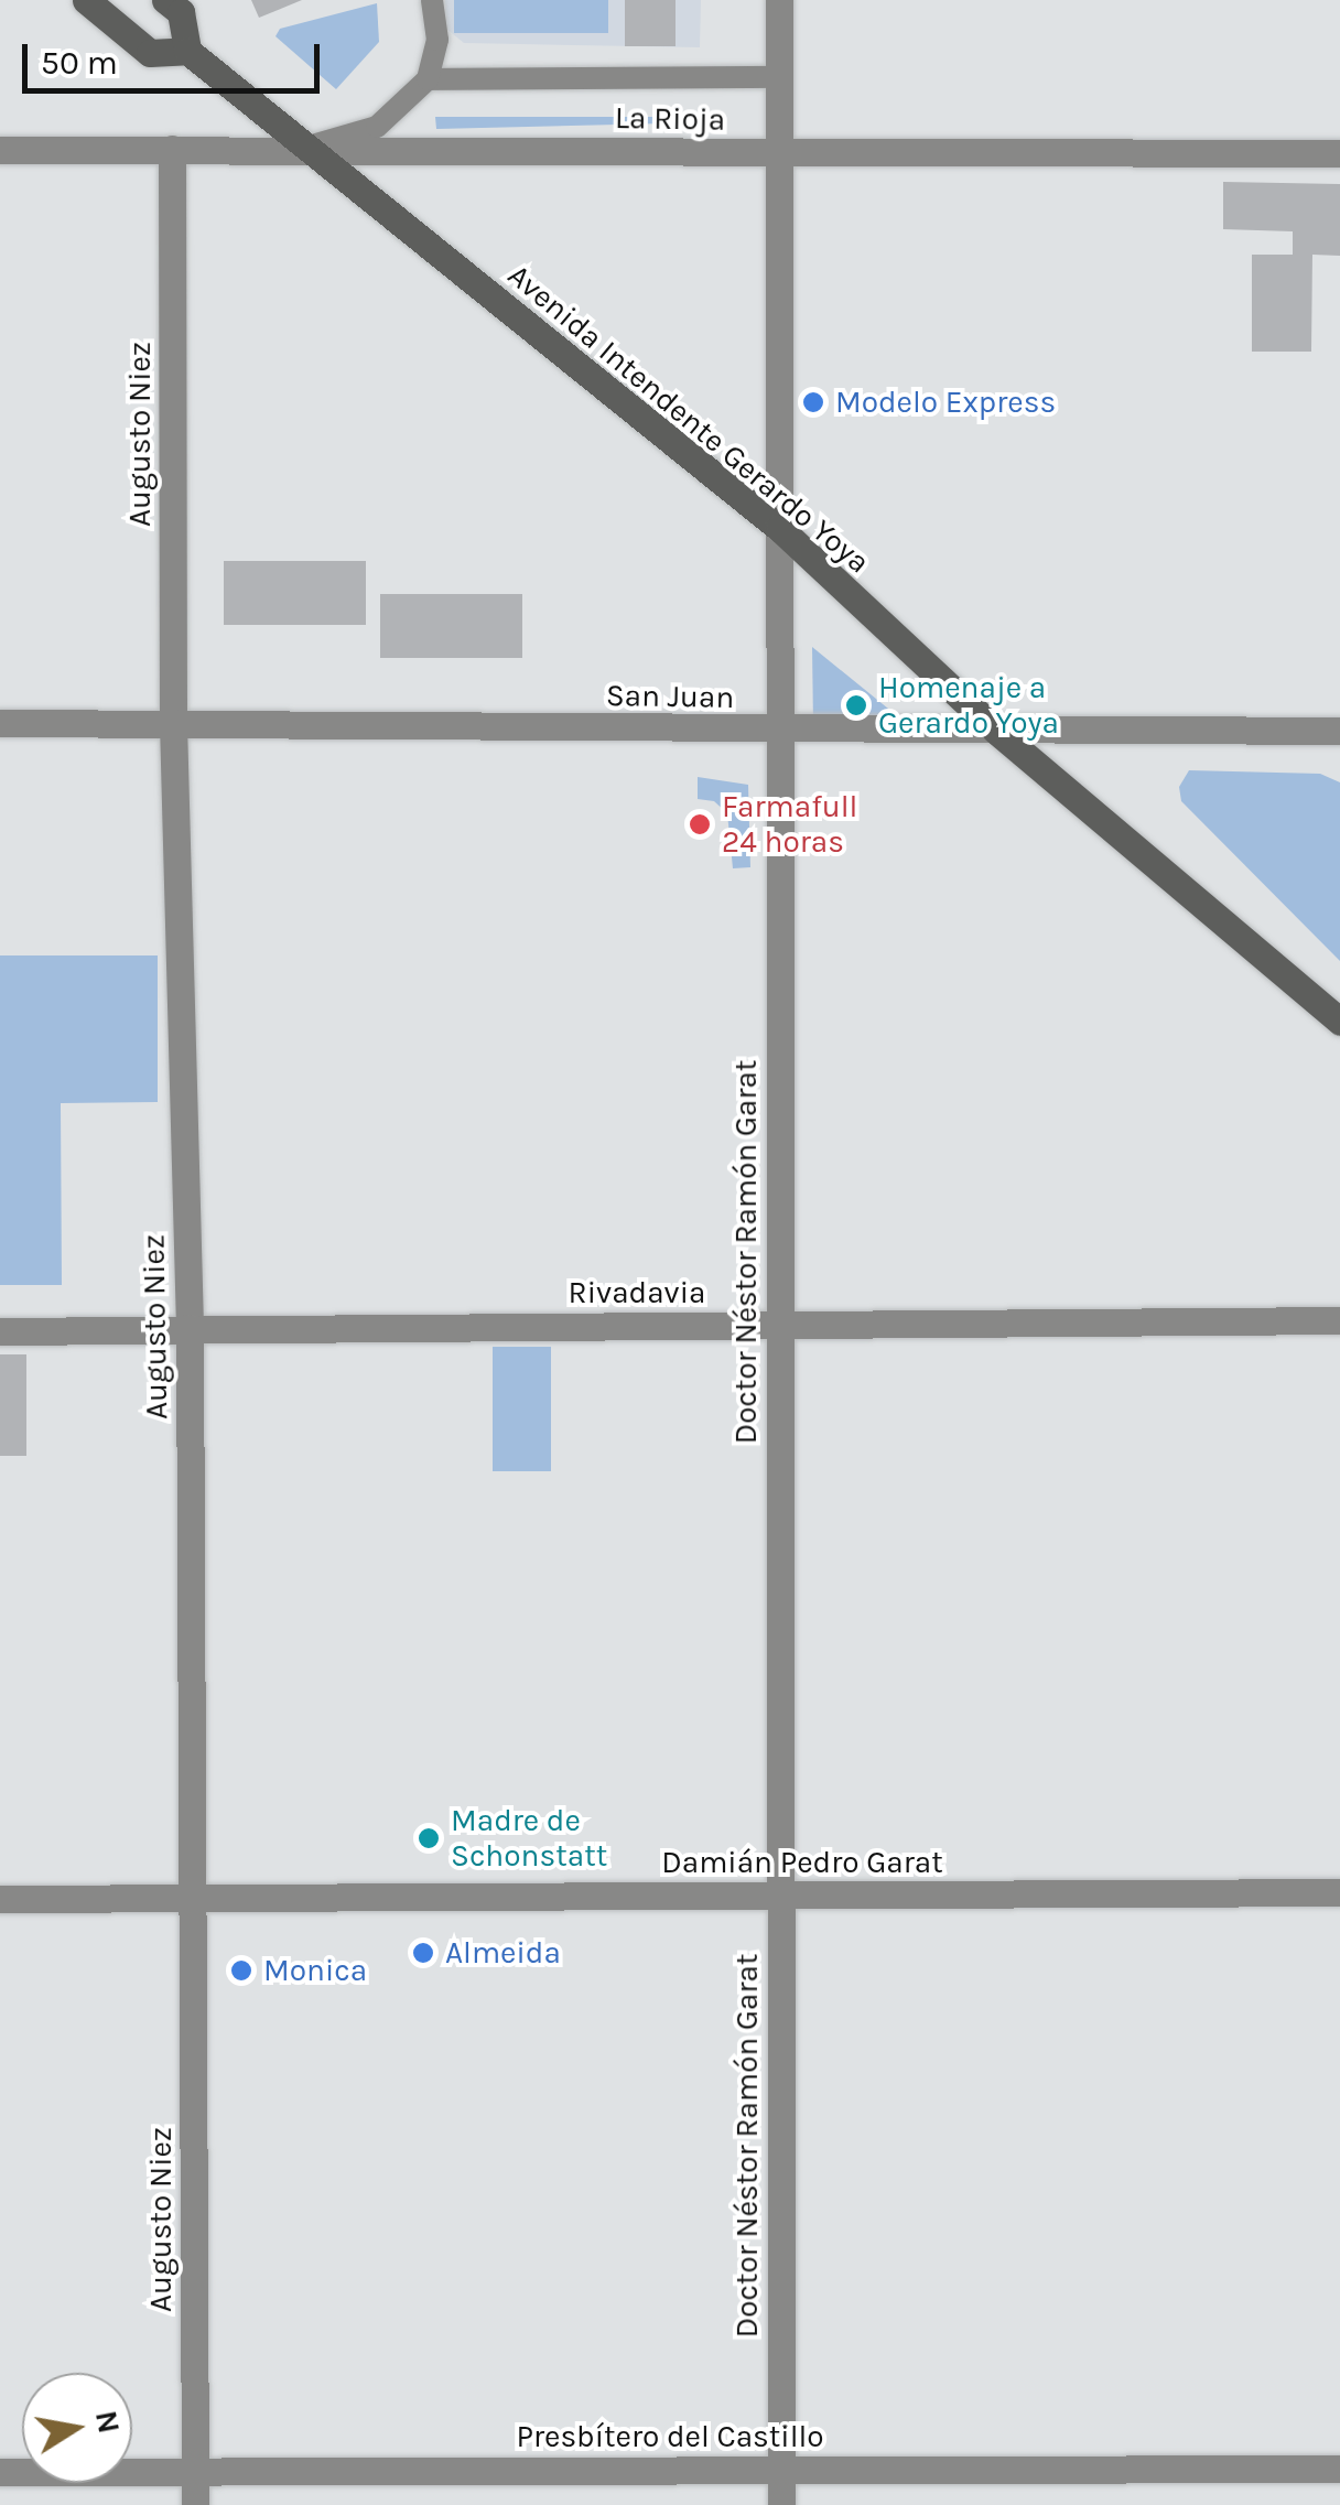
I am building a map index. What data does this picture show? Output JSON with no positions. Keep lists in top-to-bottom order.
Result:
{
  "streets": {
    "main road": ["Avenida Intendente Gerardo Yoya"],
    "street": [
      "La Rioja",
      "Augusto Niez",
      "San Juan",
      "Doctor Néstor Ramón Garat",
      "Rivadavia",
      "Damián Pedro Garat",
      "Presbítero del Castillo"
    ]
  },
  "crossings": [
    ["La Rioja", "Avenida Intendente Gerardo Yoya"],
    ["La Rioja", "Augusto Niez"],
    ["La Rioja", "Doctor Néstor Ramón Garat"],
    ["Avenida Intendente Gerardo Yoya", "San Juan"],
    ["Avenida Intendente Gerardo Yoya", "Doctor Néstor Ramón Garat"],
    ["Augusto Niez", "San Juan"],
    ["Augusto Niez", "Rivadavia"],
    ["Augusto Niez", "Damián Pedro Garat"],
    ["Augusto Niez", "Presbítero del Castillo"],
    ["San Juan", "Doctor Néstor Ramón Garat"],
    ["Doctor Néstor Ramón Garat", "Rivadavia"],
    ["Doctor Néstor Ramón Garat", "Damián Pedro Garat"],
    ["Doctor Néstor Ramón Garat", "Presbítero del Castillo"]
  ],
  "places": [
    "Modelo Express",
    "Homenaje a Gerardo Yoya",
    "Farmafull 24 horas",
    "Madre de Schonstatt",
    "Almeida",
    "Monica"
  ],
  "scale_bar": "50 m",
  "north": "right"
}
